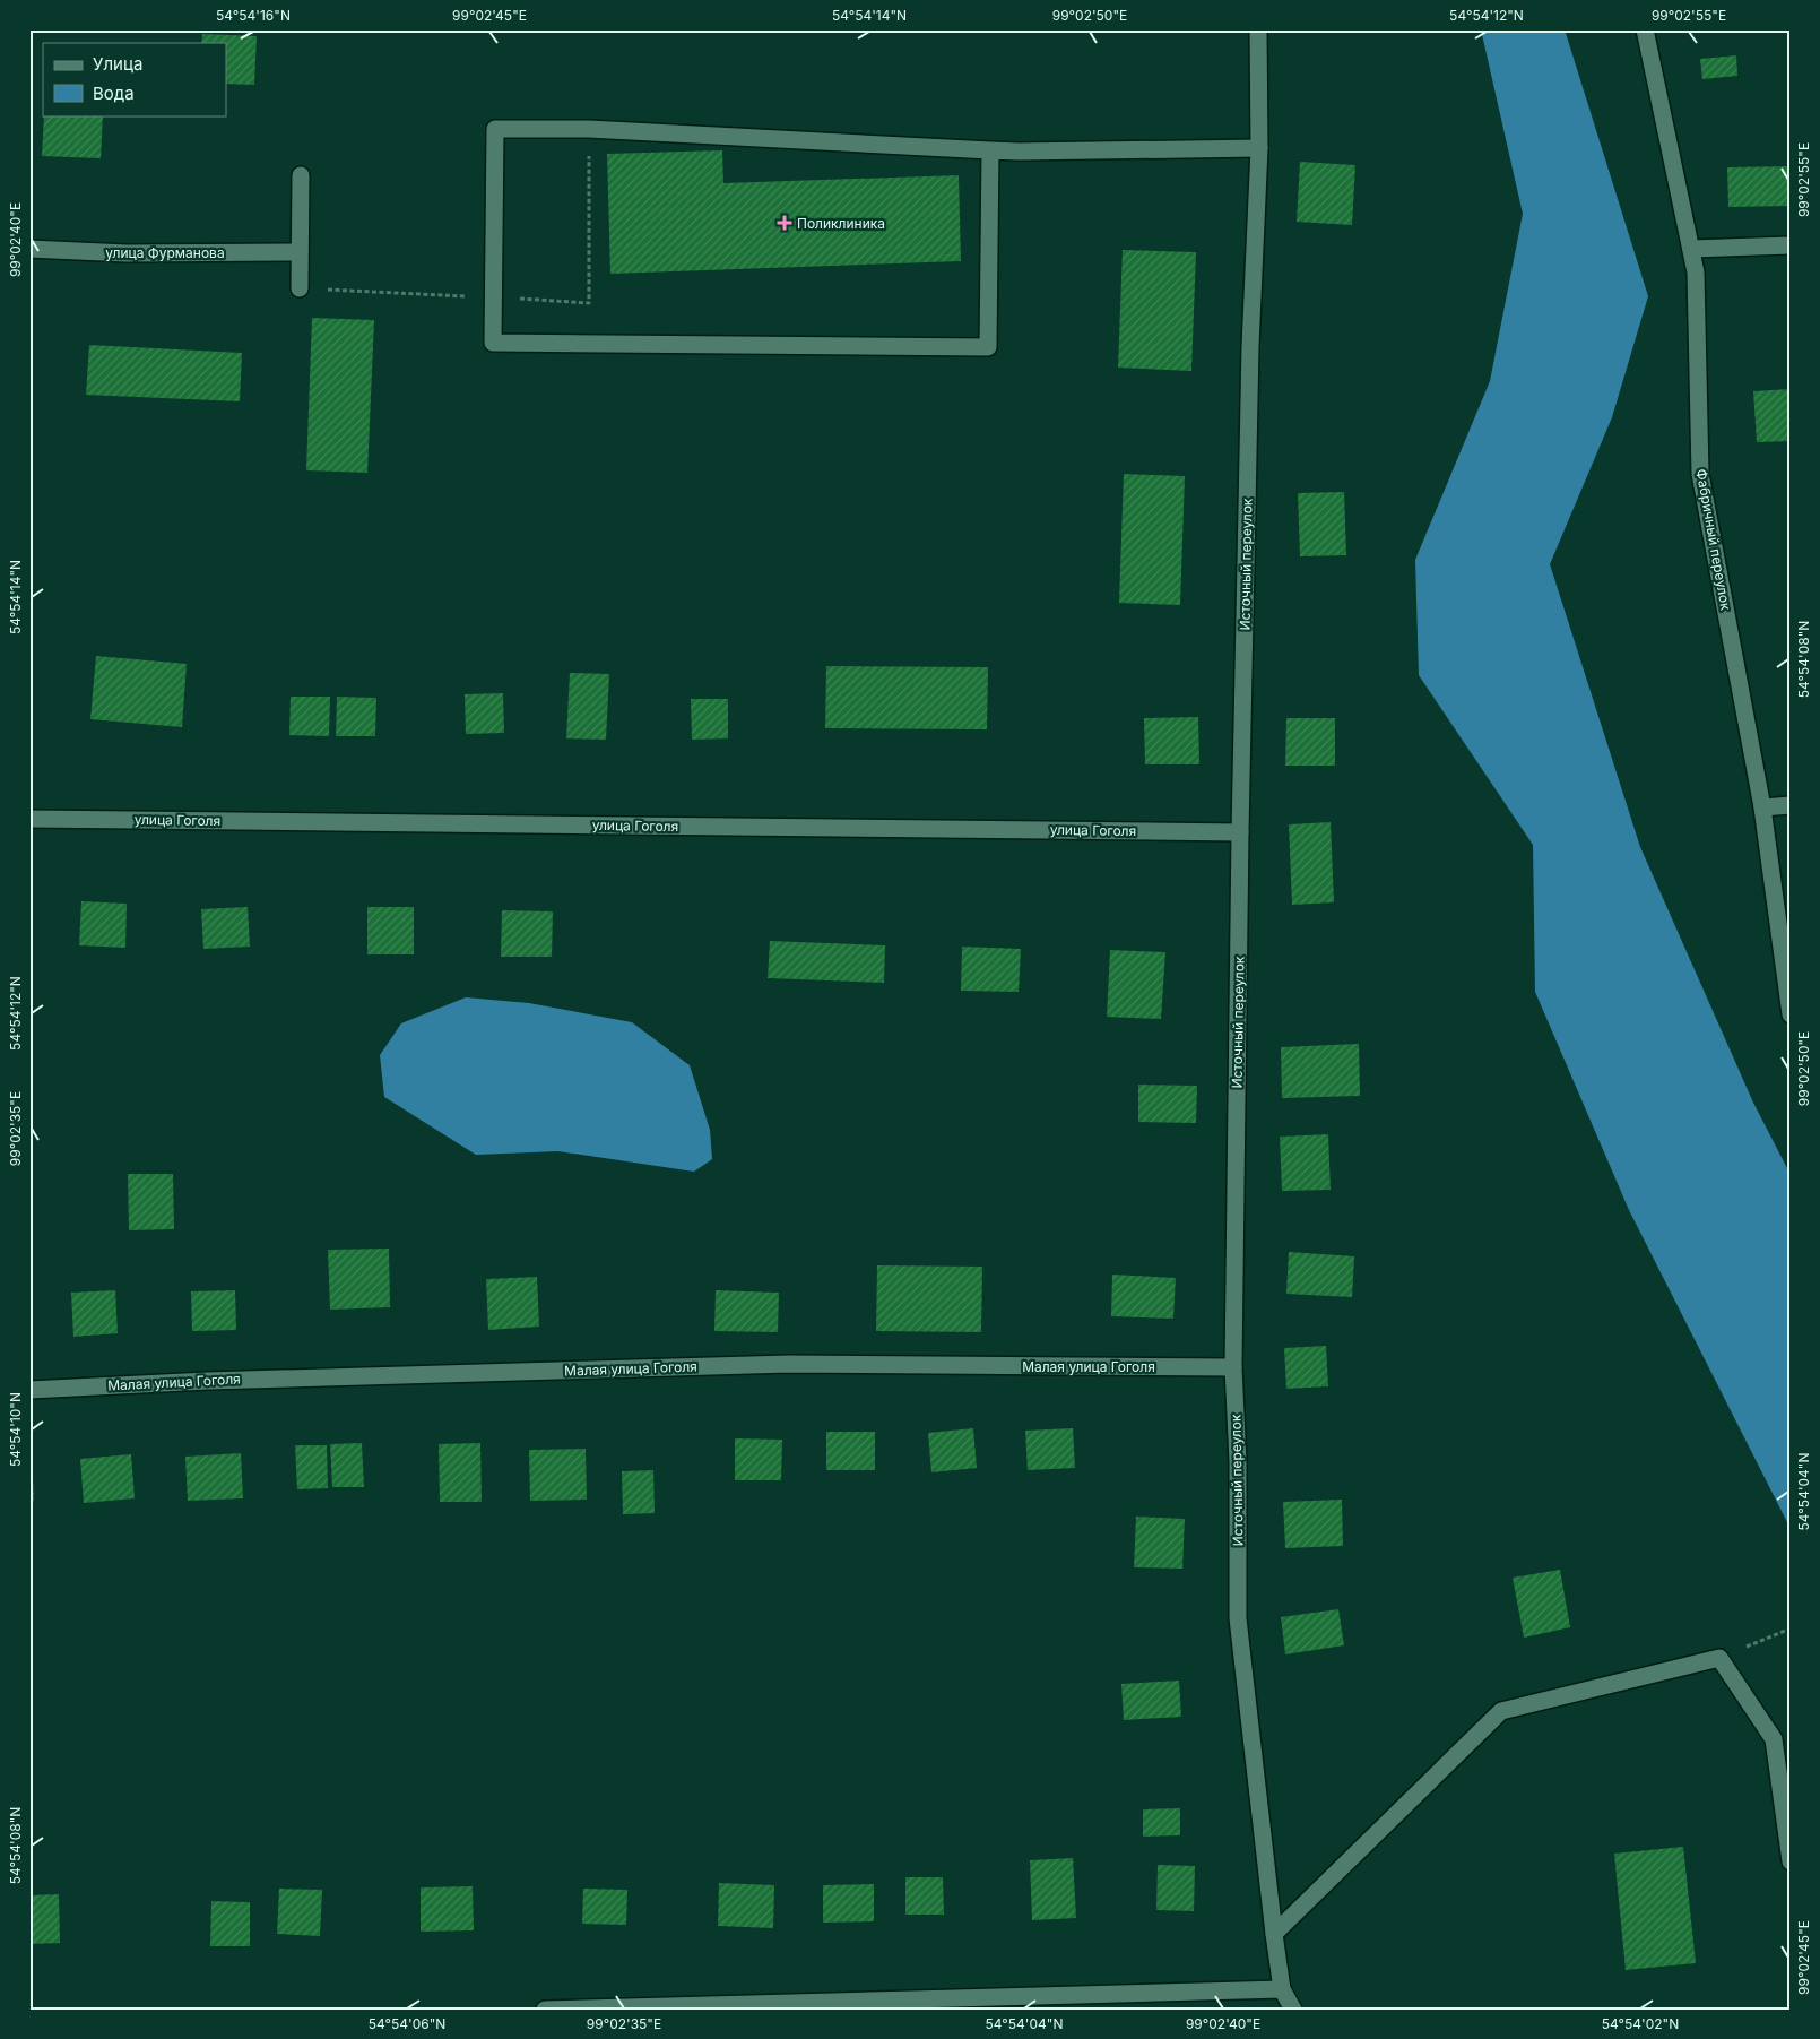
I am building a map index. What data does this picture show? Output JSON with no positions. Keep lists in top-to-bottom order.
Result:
{
  "streets": {
    "street": [
      "улица Фурманова",
      "Фабричный переулок",
      "Источный переулок",
      "улица Гоголя",
      "Малая улица Гоголя"
    ]
  },
  "crossings": [
    ["Источный переулок", "улица Гоголя"],
    ["Источный переулок", "Малая улица Гоголя"]
  ],
  "places": {
    "health": ["Поликлиника"]
  },
  "legend": ["Улица", "Вода"],
  "coordinates": [
    "54°54'16\"N",
    "99°02'45\"E",
    "54°54'14\"N",
    "99°02'50\"E",
    "54°54'12\"N",
    "99°02'55\"E",
    "99°02'40\"E",
    "54°54'08\"N",
    "99°02'35\"E",
    "54°54'10\"N",
    "54°54'04\"N",
    "54°54'06\"N",
    "54°54'02\"N"
  ]
}
